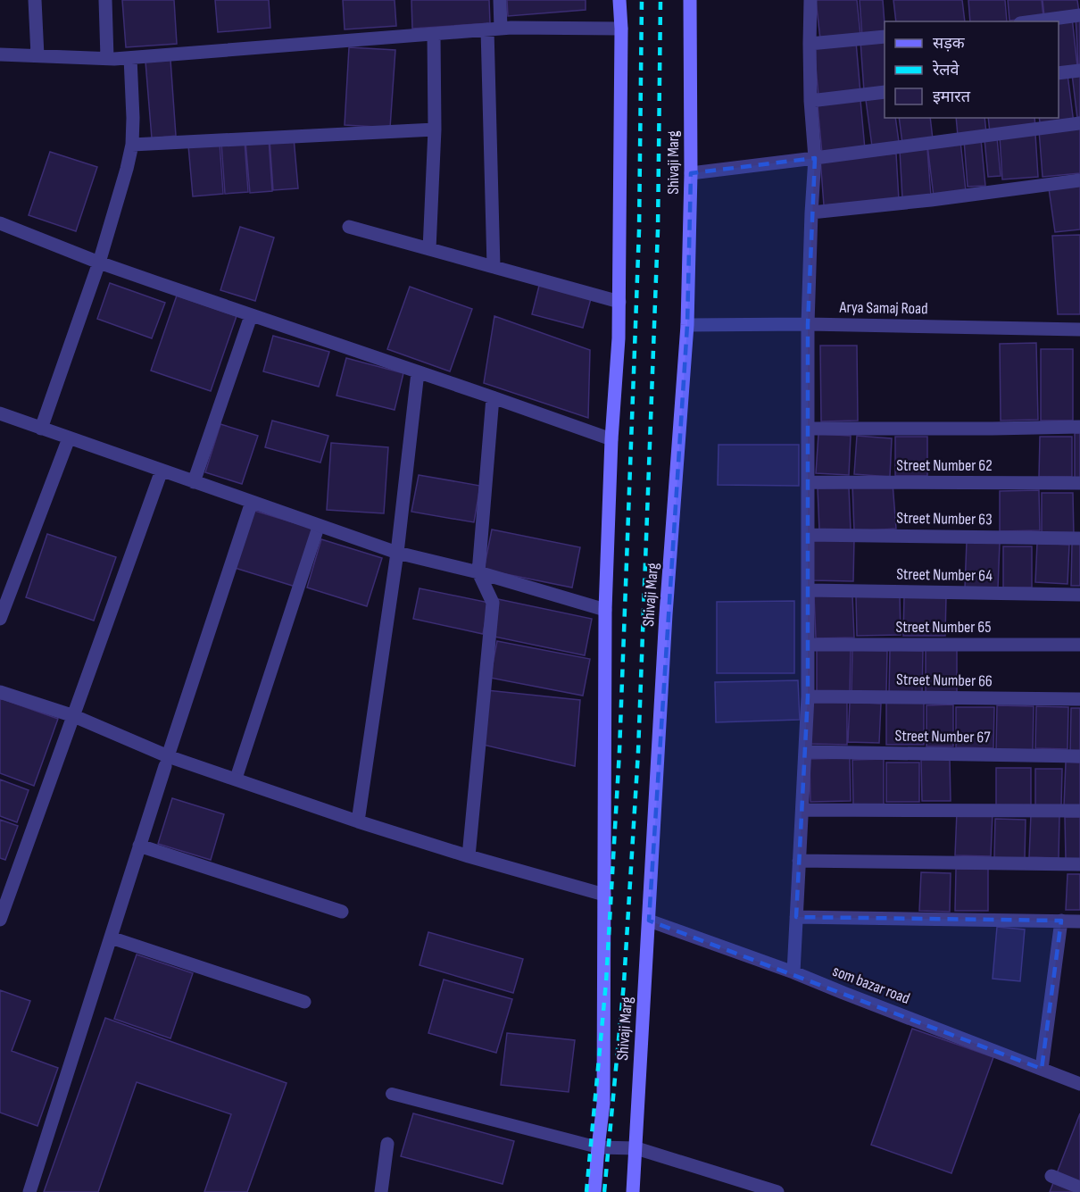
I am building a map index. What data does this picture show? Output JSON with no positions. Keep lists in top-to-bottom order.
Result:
{
  "streets": {
    "main road": ["Shivaji Marg"],
    "street": [
      "Arya Samaj Road",
      "Street Number 62",
      "Street Number 63",
      "Street Number 64",
      "Street Number 65",
      "Street Number 66",
      "Street Number 67",
      "som bazar road"
    ]
  },
  "crossings": [
    ["Shivaji Marg", "Arya Samaj Road"],
    ["Shivaji Marg", "som bazar road"]
  ],
  "legend": ["सड़क", "रेलवे", "इमारत"]
}
